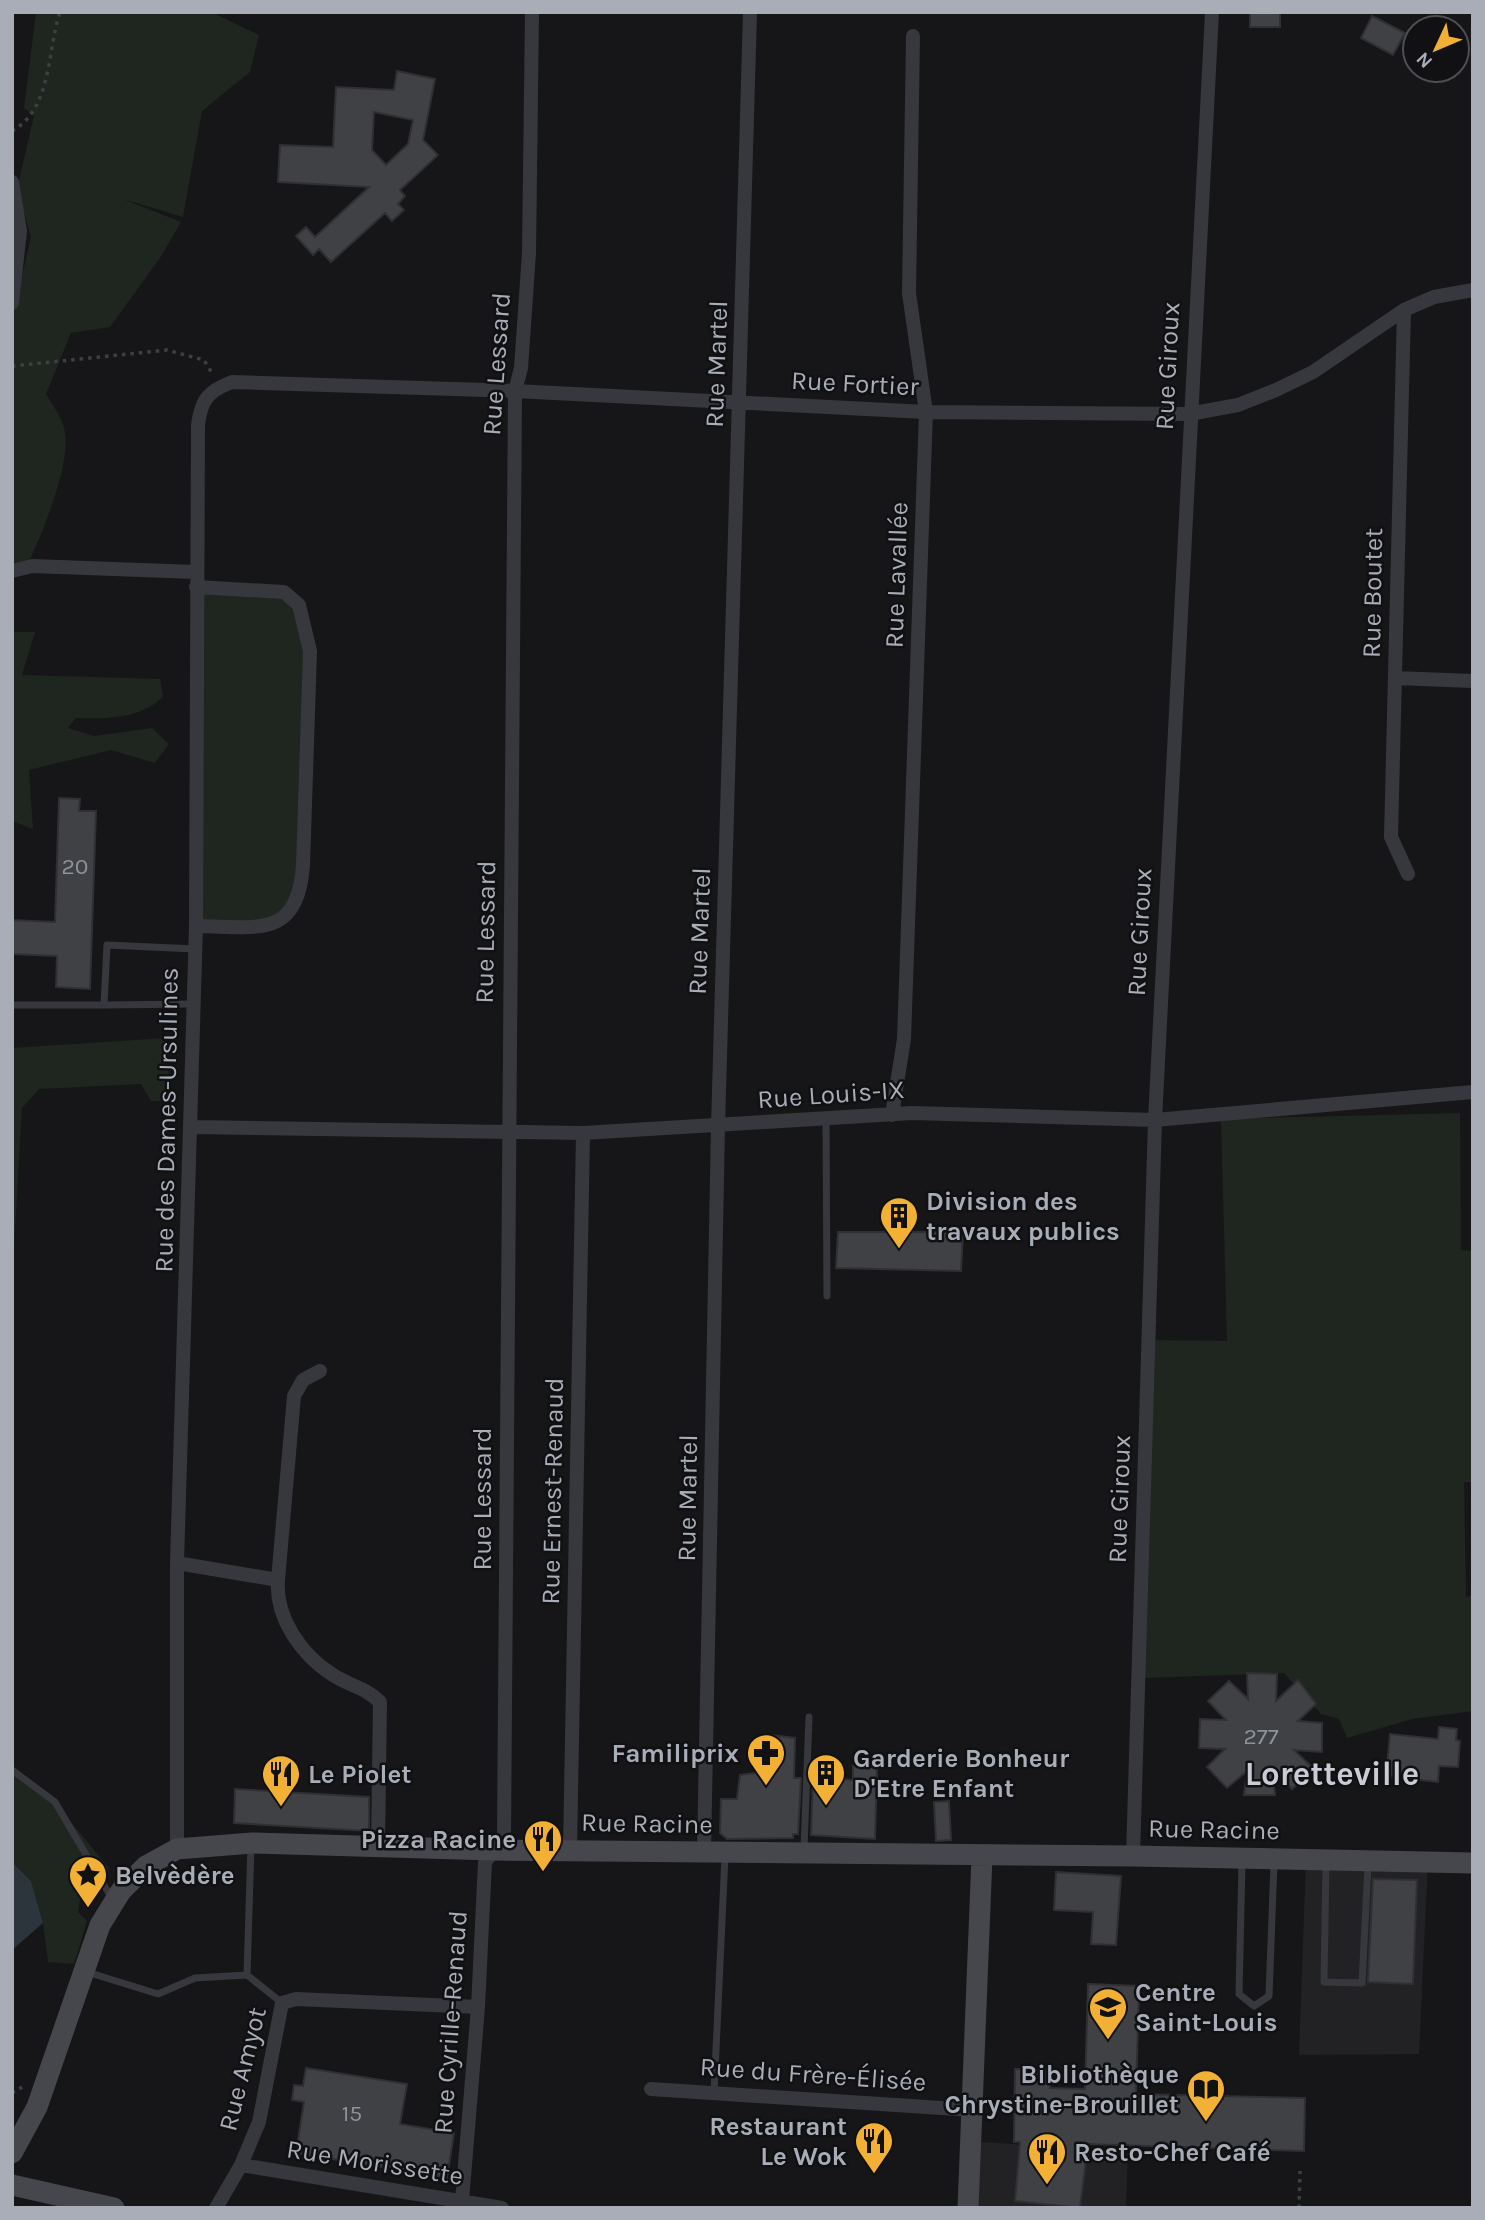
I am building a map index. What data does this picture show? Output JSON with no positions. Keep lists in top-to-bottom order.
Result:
{
  "streets": {
    "main road": ["Rue Racine"],
    "street": [
      "Rue Lessard",
      "Rue Martel",
      "Rue Giroux",
      "Rue Fortier",
      "Rue Lavallée",
      "Rue Boutet",
      "Rue Louis-IX",
      "Rue des Dames-Ursulines",
      "Rue Ernest-Renaud",
      "Rue Cyrille-Renaud",
      "Rue Amyot",
      "Rue du Frère-Élisée",
      "Rue Morissette"
    ]
  },
  "crossings": [
    ["Rue Lessard", "Rue Fortier"],
    ["Rue Lessard", "Rue Louis-IX"],
    ["Rue Lessard", "Rue Racine"],
    ["Rue Lessard", "Rue Cyrille-Renaud"],
    ["Rue Martel", "Rue Fortier"],
    ["Rue Martel", "Rue Louis-IX"],
    ["Rue Martel", "Rue Racine"],
    ["Rue Giroux", "Rue Fortier"],
    ["Rue Giroux", "Rue Louis-IX"],
    ["Rue Giroux", "Rue Racine"],
    ["Rue Fortier", "Rue Lavallée"],
    ["Rue Fortier", "Rue Boutet"],
    ["Rue Fortier", "Rue des Dames-Ursulines"],
    ["Rue Lavallée", "Rue Louis-IX"],
    ["Rue Louis-IX", "Rue des Dames-Ursulines"],
    ["Rue Louis-IX", "Rue Ernest-Renaud"],
    ["Rue des Dames-Ursulines", "Rue Racine"],
    ["Rue Ernest-Renaud", "Rue Racine"],
    ["Rue Racine", "Rue Cyrille-Renaud"],
    ["Rue Cyrille-Renaud", "Rue Amyot"],
    ["Rue Cyrille-Renaud", "Rue Morissette"],
    ["Rue Amyot", "Rue Morissette"]
  ],
  "districts": ["Loretteville"],
  "places": {
    "building": ["Division des travaux publics", "Garderie Bonheur D'Etre Enfant"],
    "pharmacy": ["Familiprix"],
    "restaurant": [
      "Le Piolet",
      "Pizza Racine",
      "Restaurant Le Wok",
      "Resto-Chef Café"
    ],
    "place": ["Belvèdère"],
    "school or university": ["Centre Saint-Louis"],
    "library": ["Bibliothèque Chrystine-Brouillet"]
  },
  "house_numbers": ["20", "277", "15"],
  "north": "bottom left"
}
